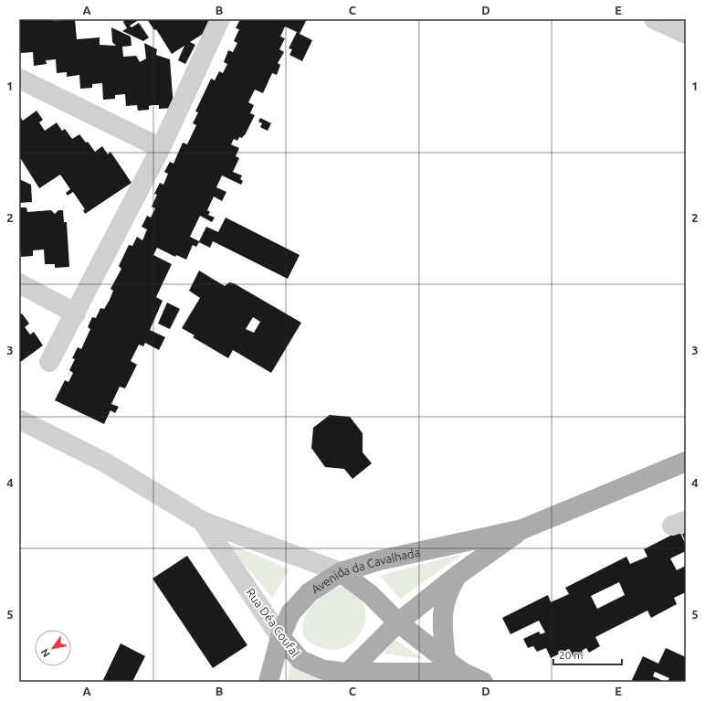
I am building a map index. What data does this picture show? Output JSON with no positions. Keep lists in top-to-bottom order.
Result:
{
  "streets": {
    "main road": ["Avenida da Cavalhada", "Rua Déa Coufal"]
  },
  "crossings": [
    ["Avenida da Cavalhada", "Rua Déa Coufal"]
  ],
  "scale_bar": "20 m",
  "north": "bottom left",
  "grid": {
    "columns": [
      "A",
      "B",
      "C",
      "D",
      "E"
    ],
    "rows": [
      "1",
      "2",
      "3",
      "4",
      "5"
    ]
  }
}
